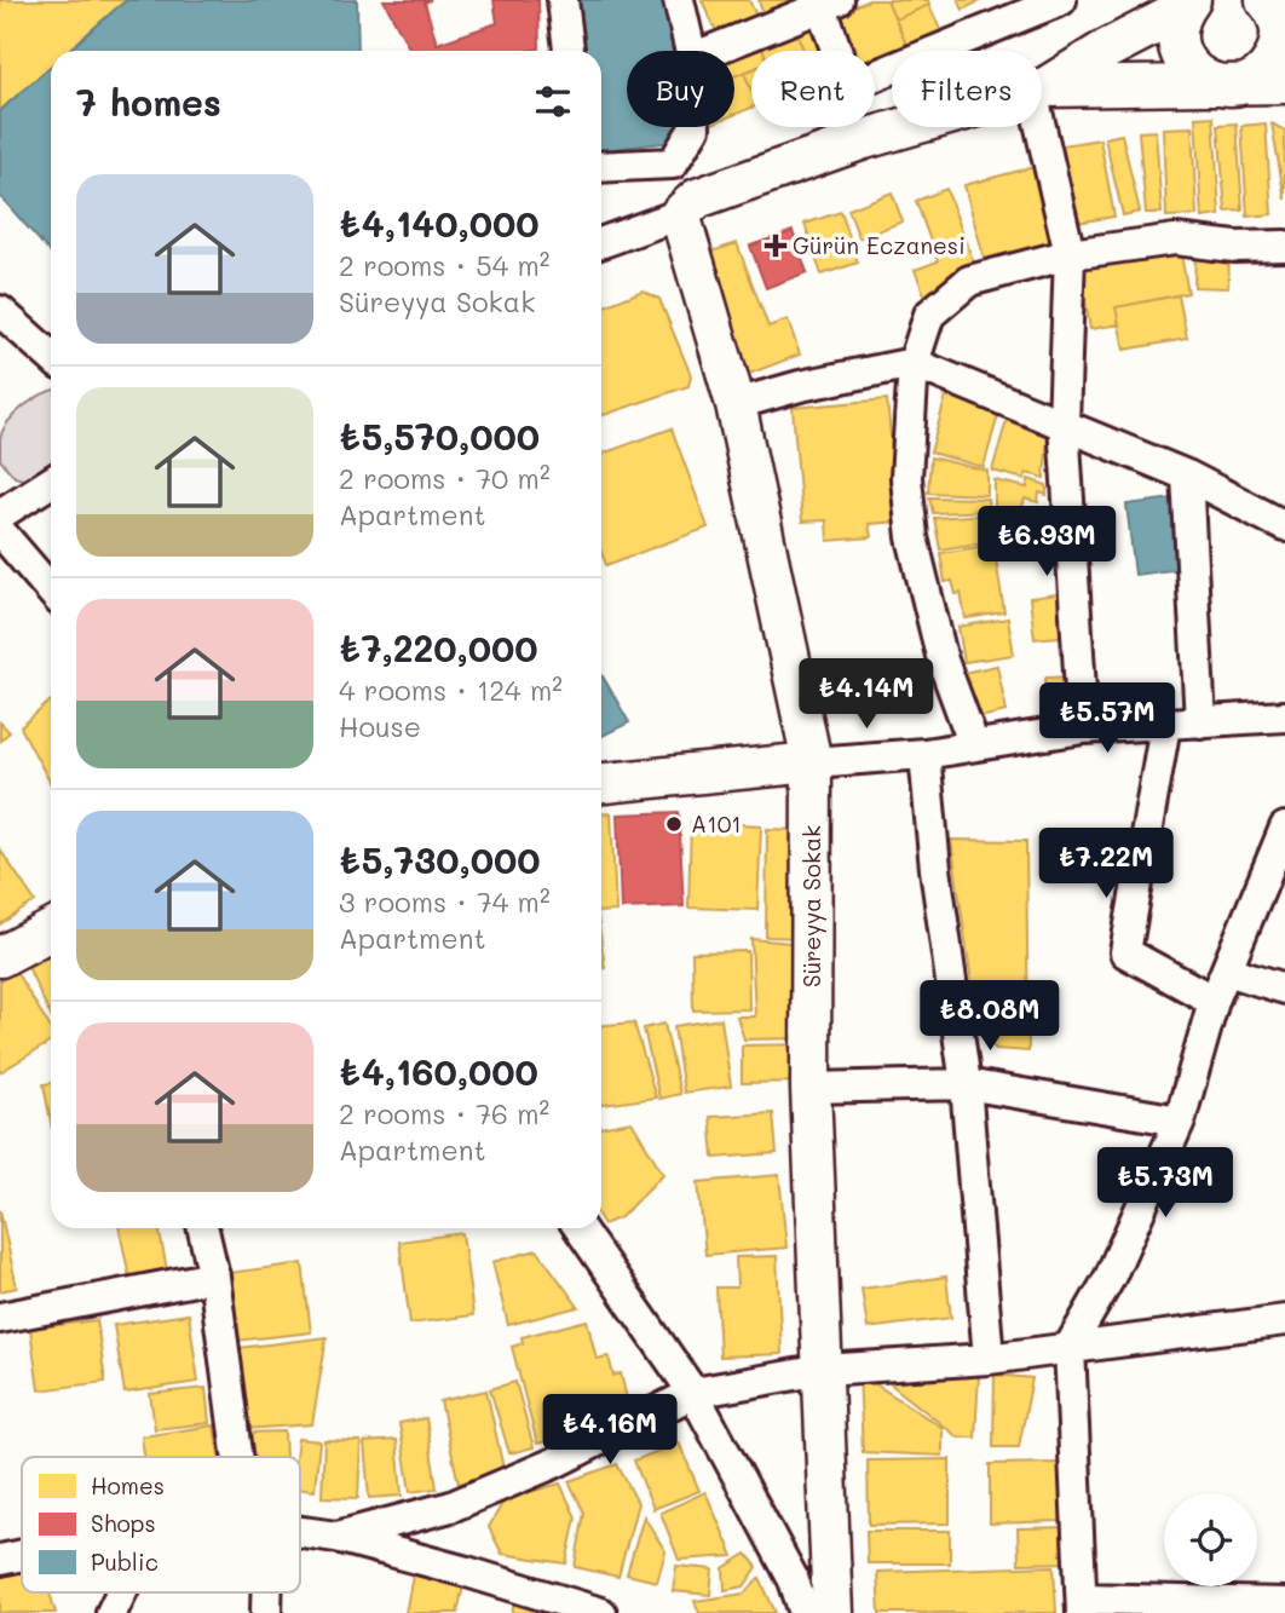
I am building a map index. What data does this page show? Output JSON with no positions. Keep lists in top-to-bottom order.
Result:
{
  "streets": {
    "main road": ["Süreyya Sokak"]
  },
  "places": {
    "health": ["Gürün Eczanesi"],
    "other": ["A101"]
  },
  "legend": ["Homes", "Shops", "Public"],
  "page": {
    "chip": ["Buy", "Rent", "Filters"],
    "heading": "7 homes",
    "list": [
      {
        "name": "₺4,140,000",
        "note": "2 rooms · 54 m² · Süreyya Sokak"
      },
      {
        "name": "₺5,570,000",
        "note": "2 rooms · 70 m² · Apartment"
      },
      {
        "name": "₺7,220,000",
        "note": "4 rooms · 124 m² · House"
      },
      {
        "name": "₺5,730,000",
        "note": "3 rooms · 74 m² · Apartment"
      },
      {
        "name": "₺4,160,000",
        "note": "2 rooms · 76 m² · Apartment"
      }
    ],
    "price": [
      "₺6.93M",
      "₺4.14M",
      "₺5.57M",
      "₺7.22M",
      "₺8.08M",
      "₺5.73M",
      "₺4.16M"
    ]
  }
}
